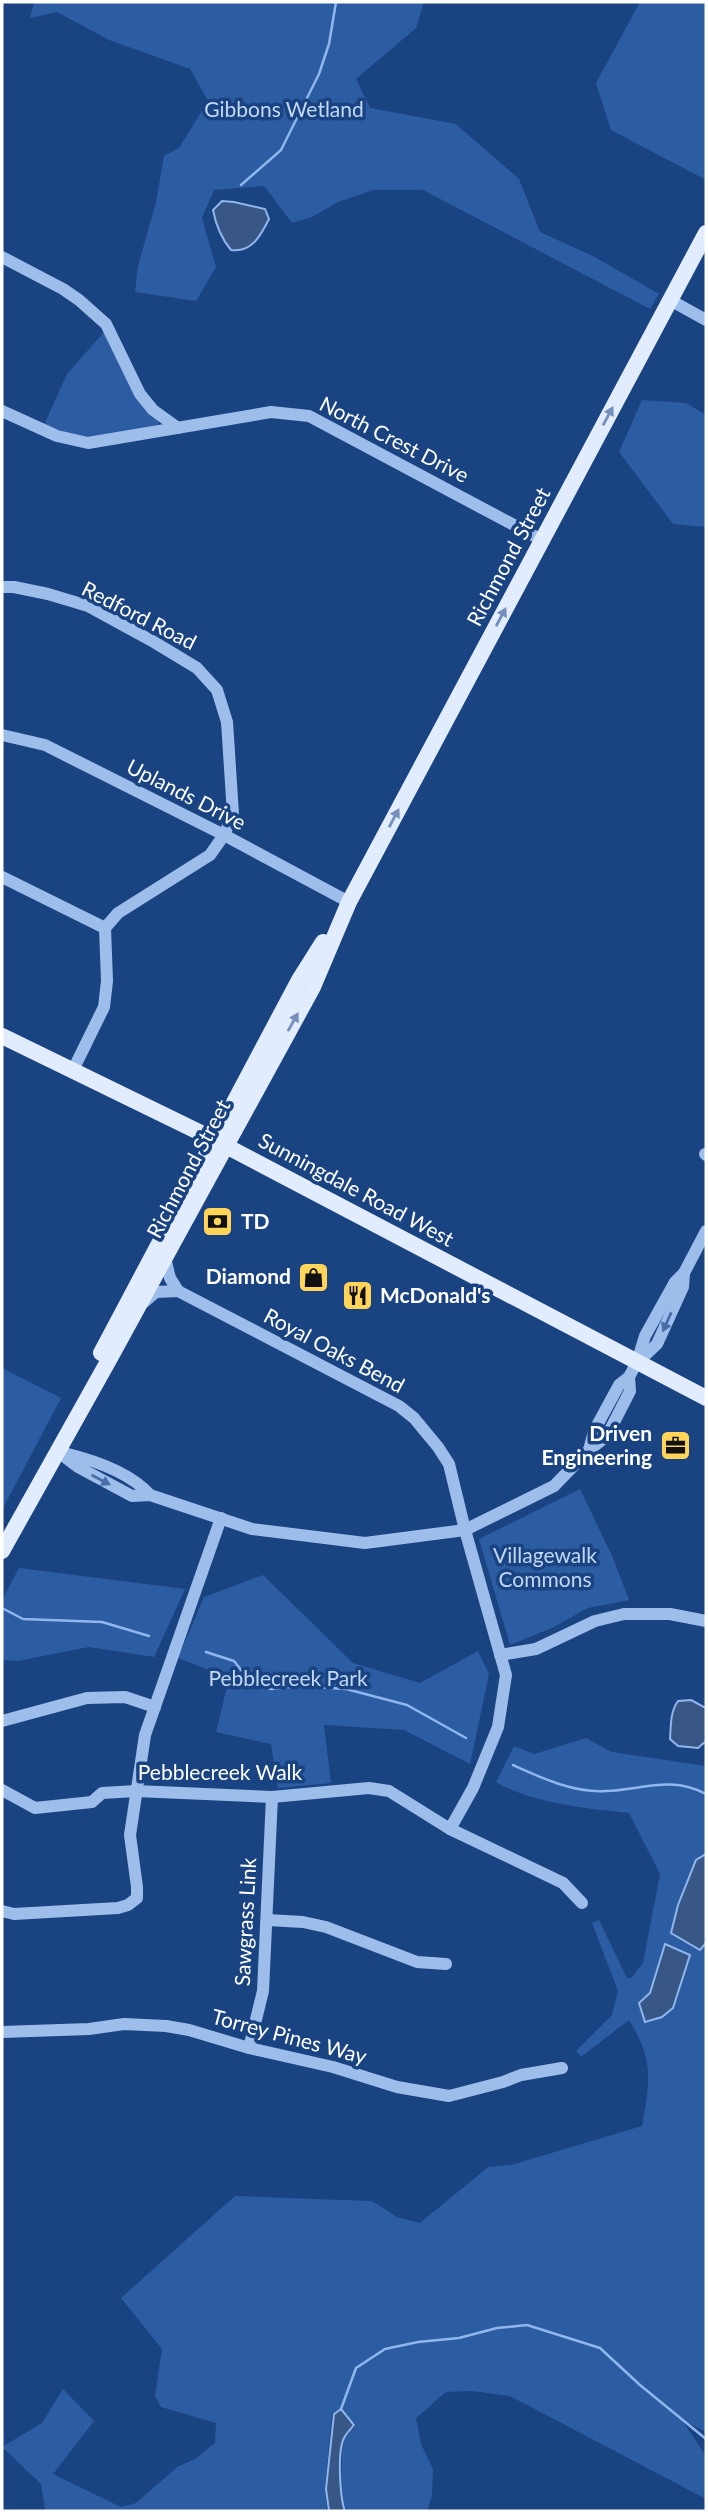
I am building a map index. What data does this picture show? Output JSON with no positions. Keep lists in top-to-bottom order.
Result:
{
  "streets": {
    "main road": ["Richmond Street", "Sunningdale Road West"],
    "street": [
      "North Crest Drive",
      "Redford Road",
      "Uplands Drive",
      "Royal Oaks Bend",
      "Pebblecreek Walk",
      "Sawgrass Link",
      "Torrey Pines Way"
    ]
  },
  "crossings": [
    ["North Crest Drive", "Richmond Street"],
    ["Richmond Street", "Uplands Drive"],
    ["Richmond Street", "Sunningdale Road West"],
    ["Redford Road", "Uplands Drive"],
    ["Royal Oaks Bend", "Pebblecreek Walk"],
    ["Pebblecreek Walk", "Sawgrass Link"],
    ["Sawgrass Link", "Torrey Pines Way"]
  ],
  "one_way": ["Richmond Street"],
  "parks": ["Gibbons Wetland", "Villagewalk Commons", "Pebblecreek Park"],
  "places": {
    "bank": ["TD"],
    "shop": ["Diamond"],
    "restaurant": ["McDonald's"],
    "office": ["Driven Engineering"]
  }
}
